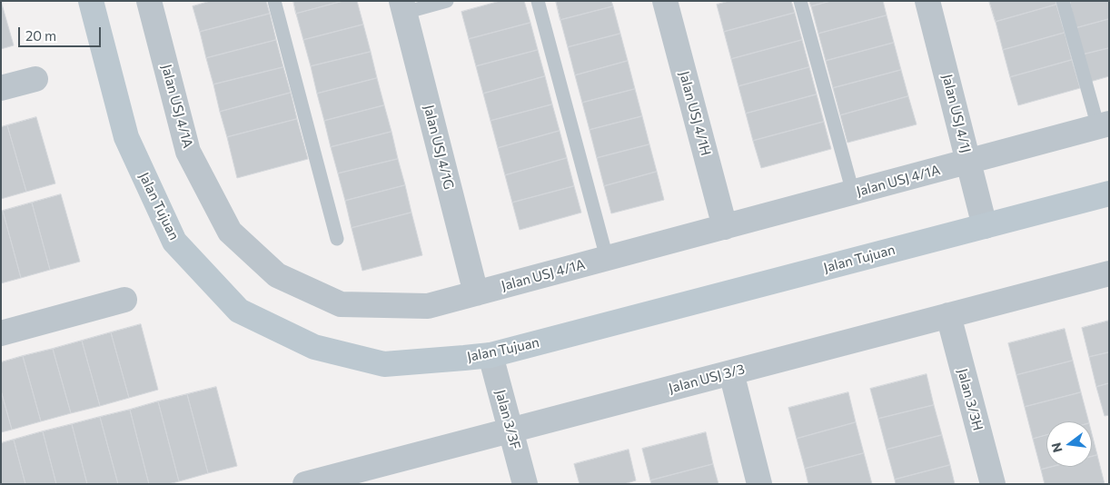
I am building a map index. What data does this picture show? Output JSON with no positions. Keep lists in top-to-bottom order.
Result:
{
  "streets": {
    "street": [
      "Jalan USJ 4/1A",
      "Jalan USJ 4/1H",
      "Jalan USJ 4/1J",
      "Jalan USJ 4/1G",
      "Jalan Tujuan",
      "Jalan USJ 3/3",
      "Jalan 3/3H",
      "Jalan 3/3F"
    ]
  },
  "crossings": [
    ["Jalan USJ 4/1A", "Jalan USJ 4/1H"],
    ["Jalan USJ 4/1A", "Jalan USJ 4/1J"],
    ["Jalan USJ 4/1A", "Jalan USJ 4/1G"],
    ["Jalan USJ 4/1J", "Jalan Tujuan"],
    ["Jalan Tujuan", "Jalan 3/3F"],
    ["Jalan USJ 3/3", "Jalan 3/3H"],
    ["Jalan USJ 3/3", "Jalan 3/3F"]
  ],
  "scale_bar": "20 m",
  "north": "left"
}
